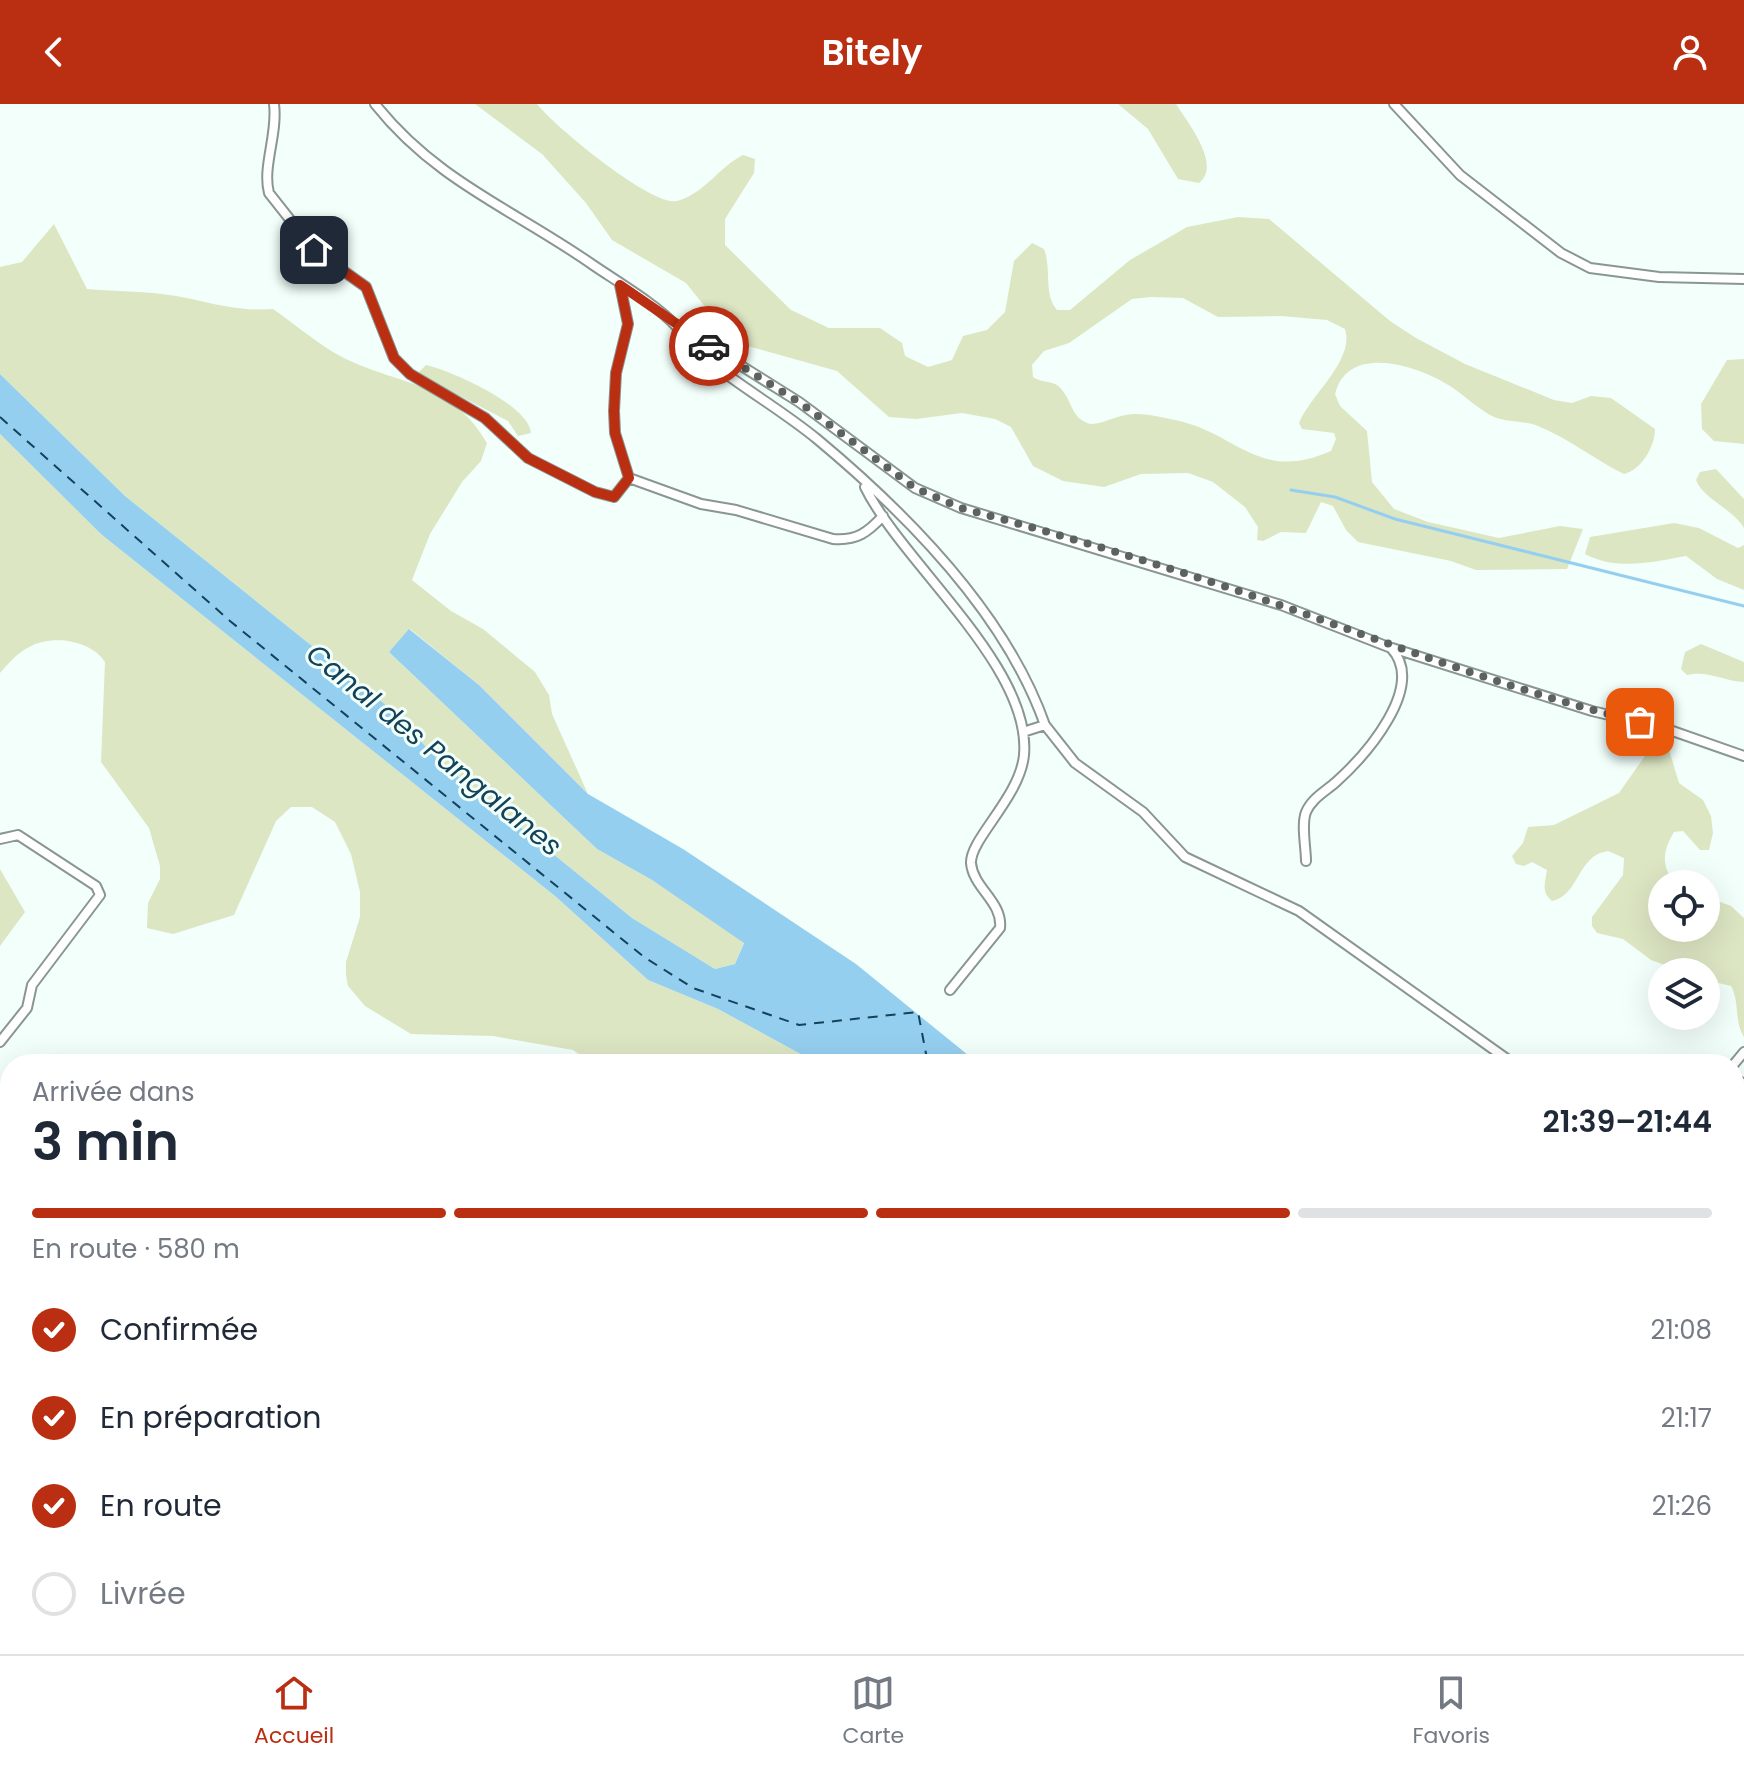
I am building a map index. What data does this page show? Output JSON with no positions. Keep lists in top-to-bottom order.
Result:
{
  "water": ["Canal des Pangalanes"],
  "page": {
    "header": "Bitely",
    "heading": ["3 min", "Arrivée dans", "21:39–21:44"],
    "bar": "En route · 580 m",
    "list": [
      ["Confirmée", "21:08"],
      ["En préparation", "21:17"],
      ["En route", "21:26"],
      "Livrée"
    ],
    "tabs": ["Accueil", "Carte", "Favoris"]
  }
}
